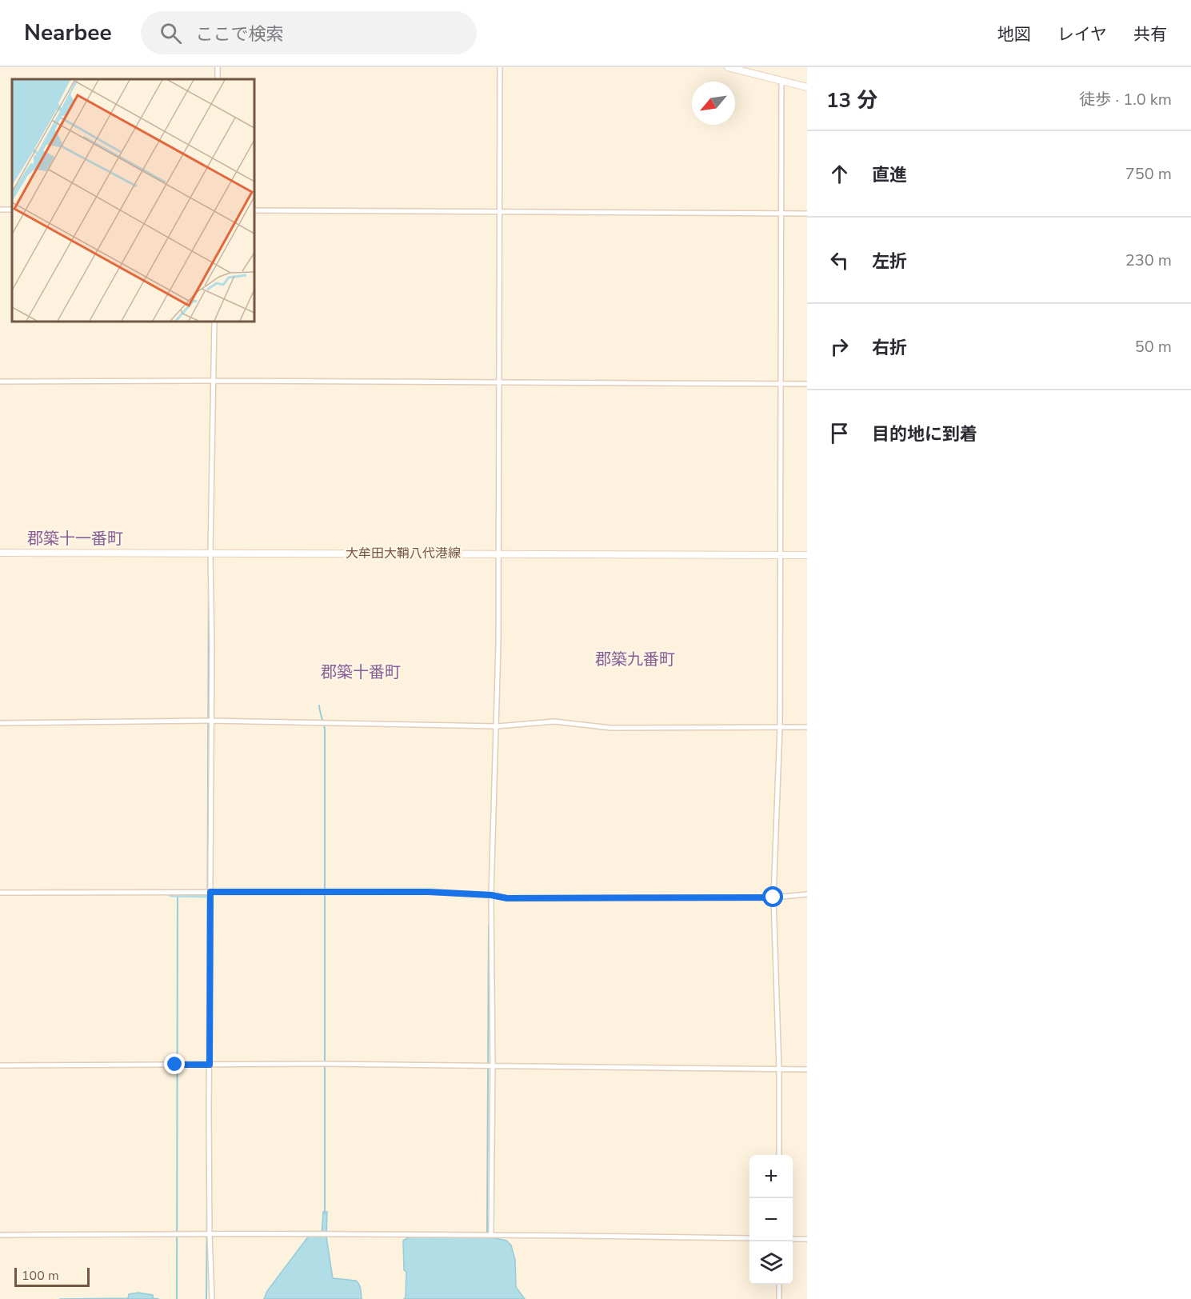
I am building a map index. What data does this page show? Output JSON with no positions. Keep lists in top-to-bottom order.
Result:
{
  "streets": {
    "main road": ["大牟田大鞘八代港線"]
  },
  "districts": ["郡築十一番町", "郡築九番町", "郡築十番町"],
  "scale_bar": "100 m",
  "north": "bottom left",
  "page": {
    "header": "Nearbee",
    "search": "ここで検索",
    "nav": ["地図", "レイヤ", "共有"],
    "heading": ["13 分", "徒歩 · 1.0 km"],
    "list": [
      ["直進", "750 m"],
      ["左折", "230 m"],
      ["右折", "50 m"],
      "目的地に到着"
    ],
    "map_buttons": ["+", "−"],
    "scale": "100 m"
  }
}
